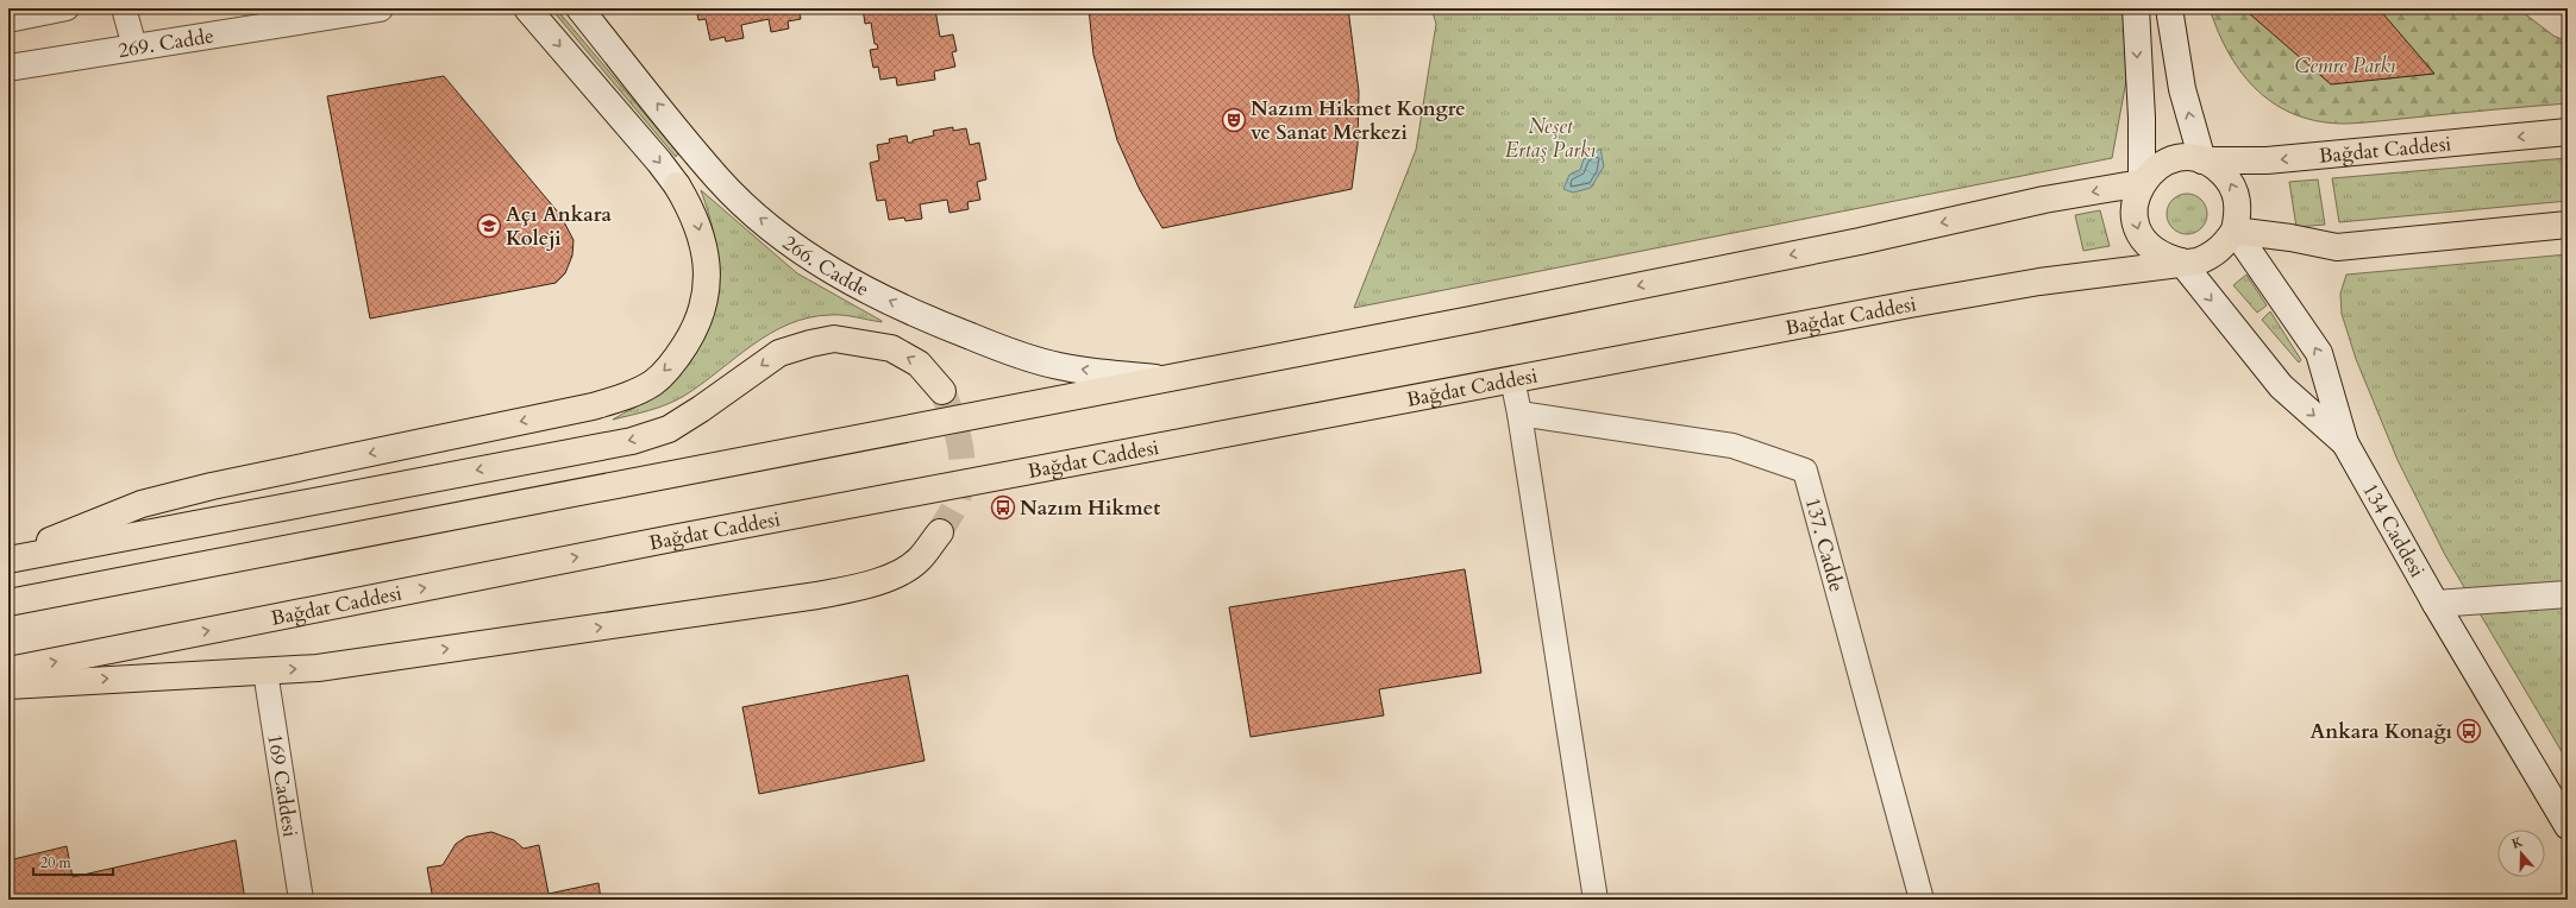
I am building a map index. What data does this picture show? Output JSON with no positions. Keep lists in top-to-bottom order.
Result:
{
  "streets": {
    "main road": [
      "269. Cadde",
      "Bağdat Caddesi",
      "266. Cadde",
      "134 Caddesi"
    ],
    "street": ["137. Cadde", "169 Caddesi"]
  },
  "crossings": [
    ["Bağdat Caddesi", "134 Caddesi"]
  ],
  "one_way": ["266. Cadde"],
  "parks": ["Cemre Parkı", "Neşet Ertaş Parkı"],
  "places": {
    "theatre": ["Nazım Hikmet Kongre ve Sanat Merkezi"],
    "school or university": ["Açı Ankara Koleji"],
    "bus stop": ["Nazım Hikmet", "Ankara Konağı"]
  },
  "scale_bar": "20 m",
  "north": "top"
}
